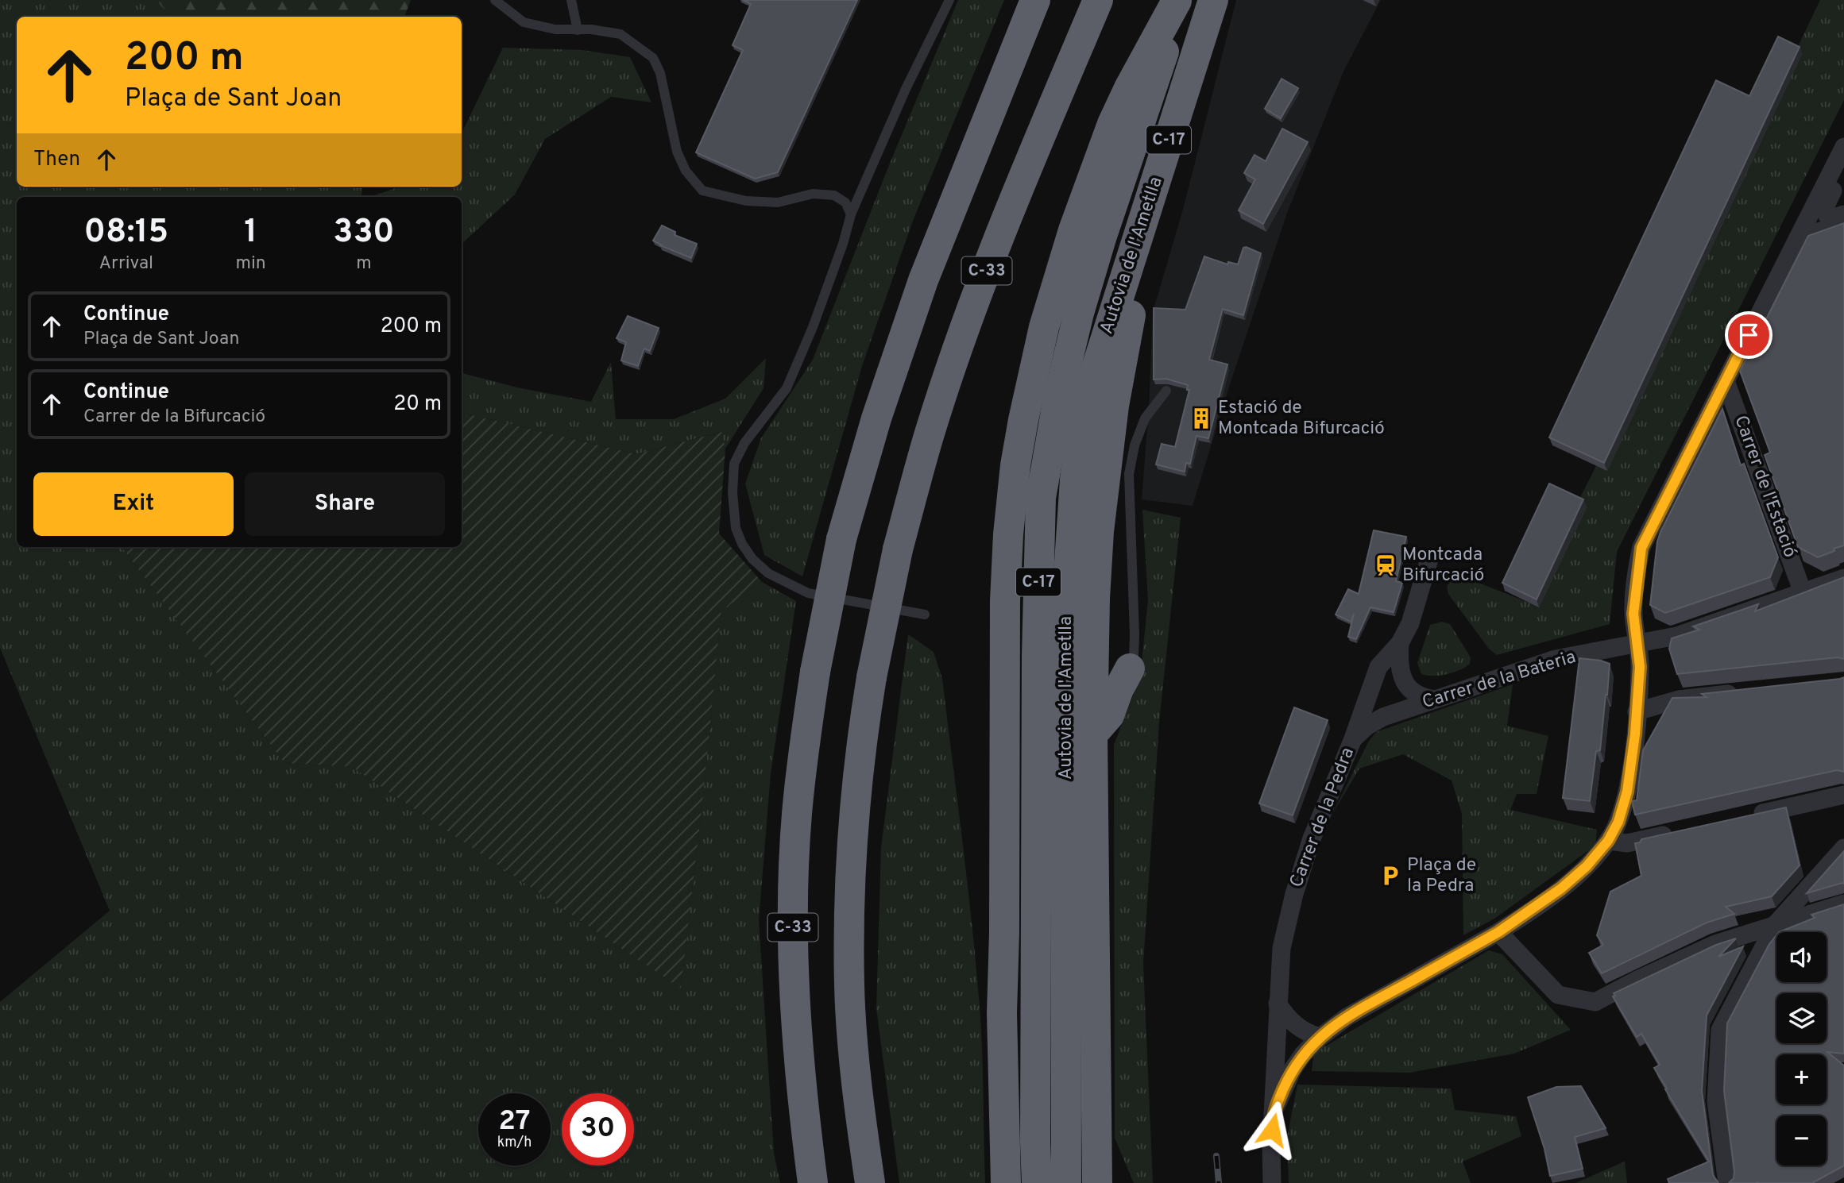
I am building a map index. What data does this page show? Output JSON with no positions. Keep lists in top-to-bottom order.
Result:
{
  "streets": {
    "highway": ["C-17", "Autovia de l'Ametlla", "C-33"],
    "street": ["Carrer de l'Estació", "Carrer de la Bateria", "Carrer de la Pedra"]
  },
  "crossings": [
    ["Carrer de l'Estació", "Carrer de la Bateria"],
    ["Carrer de la Bateria", "Carrer de la Pedra"]
  ],
  "places": {
    "building": ["Estació de Montcada Bifurcació"],
    "station": ["Montcada Bifurcació"],
    "parking": ["Plaça de la Pedra"]
  },
  "page": {
    "turn": ["200 m", "Plaça de Sant Joan"],
    "then": "Then",
    "eta": [
      "08:15",
      "Arrival",
      "1",
      "min",
      "330",
      "m"
    ],
    "list": [
      {
        "name": "Continue",
        "note": "Plaça de Sant Joan",
        "value": "200 m"
      },
      {
        "name": "Continue",
        "note": "Carrer de la Bifurcació",
        "value": "20 m"
      }
    ],
    "buttons": ["Exit", "Share"],
    "map_buttons": ["+", "−"],
    "speed": "27 km/h",
    "limit": "30"
  }
}
